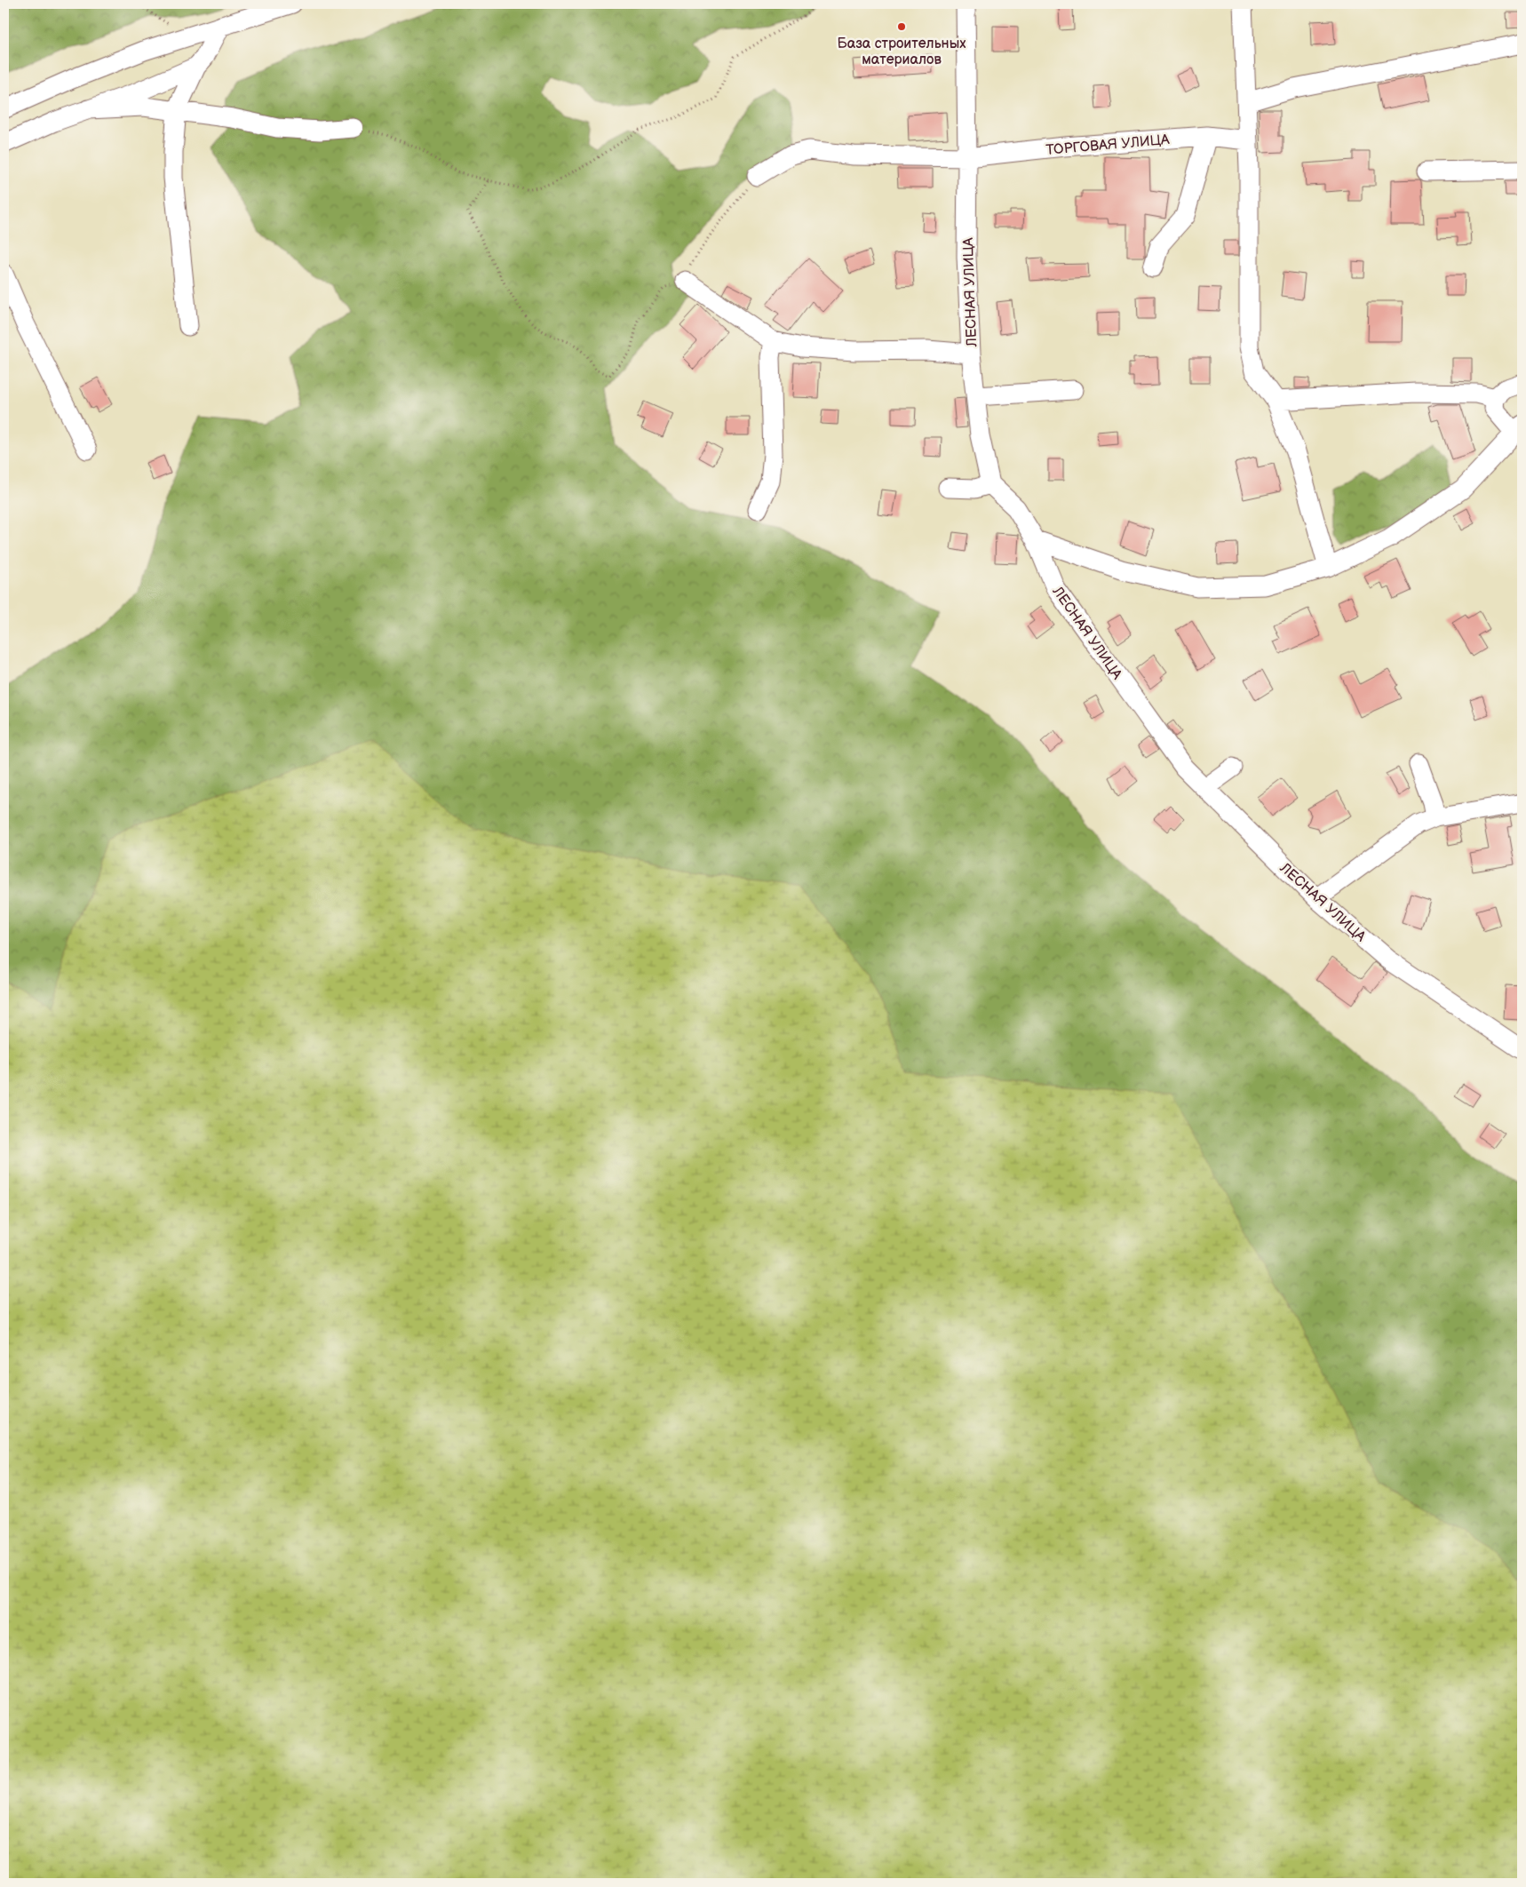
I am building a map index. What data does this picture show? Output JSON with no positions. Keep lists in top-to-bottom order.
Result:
{
  "streets": {
    "street": ["ТОРГОВАЯ УЛИЦА", "ЛЕСНАЯ УЛИЦА"]
  },
  "crossings": [
    ["ТОРГОВАЯ УЛИЦА", "ЛЕСНАЯ УЛИЦА"]
  ],
  "places": ["База строительных материалов"]
}
